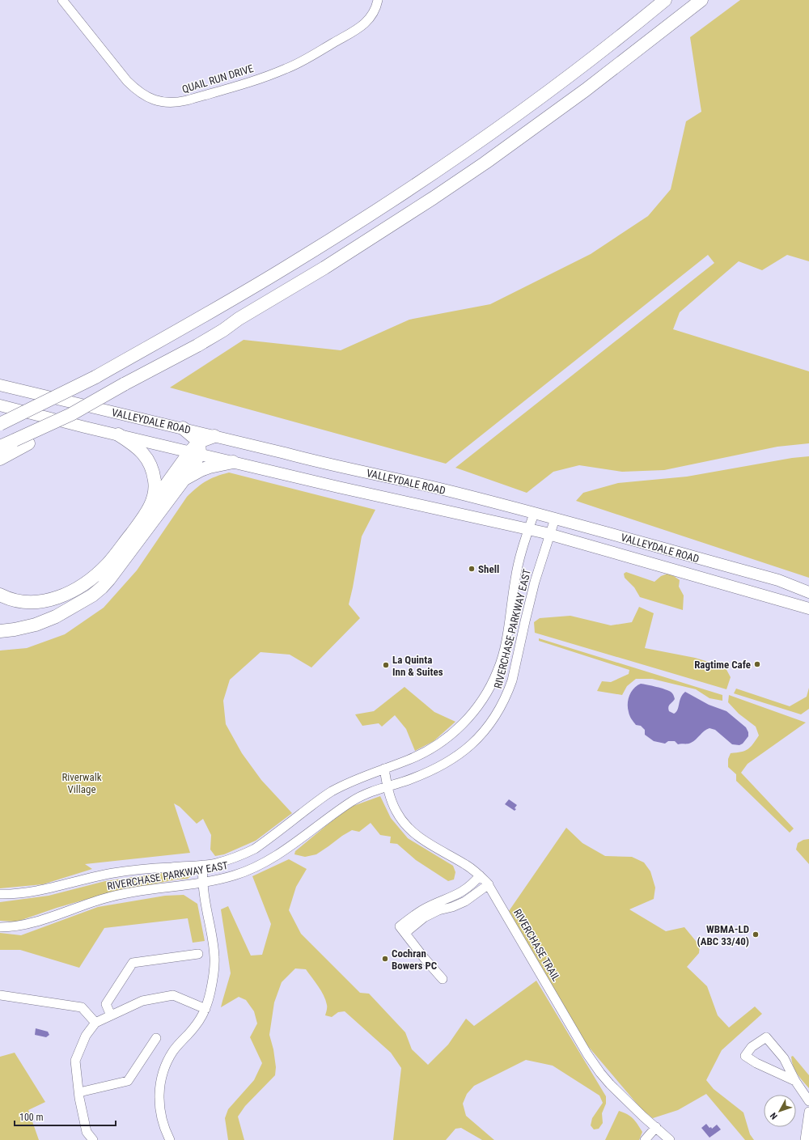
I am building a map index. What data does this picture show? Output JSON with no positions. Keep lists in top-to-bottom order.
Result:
{
  "streets": {
    "main road": ["VALLEYDALE ROAD"],
    "street": ["QUAIL RUN DRIVE", "RIVERCHASE PARKWAY EAST", "RIVERCHASE TRAIL"]
  },
  "crossings": [
    ["VALLEYDALE ROAD", "RIVERCHASE PARKWAY EAST"],
    ["RIVERCHASE PARKWAY EAST", "RIVERCHASE TRAIL"]
  ],
  "parks": ["Riverwalk Village"],
  "places": [
    "Shell",
    "Ragtime Cafe",
    "La Quinta Inn & Suites",
    "WBMA-LD (ABC 33/40)",
    "Cochran Bowers PC"
  ],
  "scale_bar": "100 m",
  "north": "bottom left"
}
